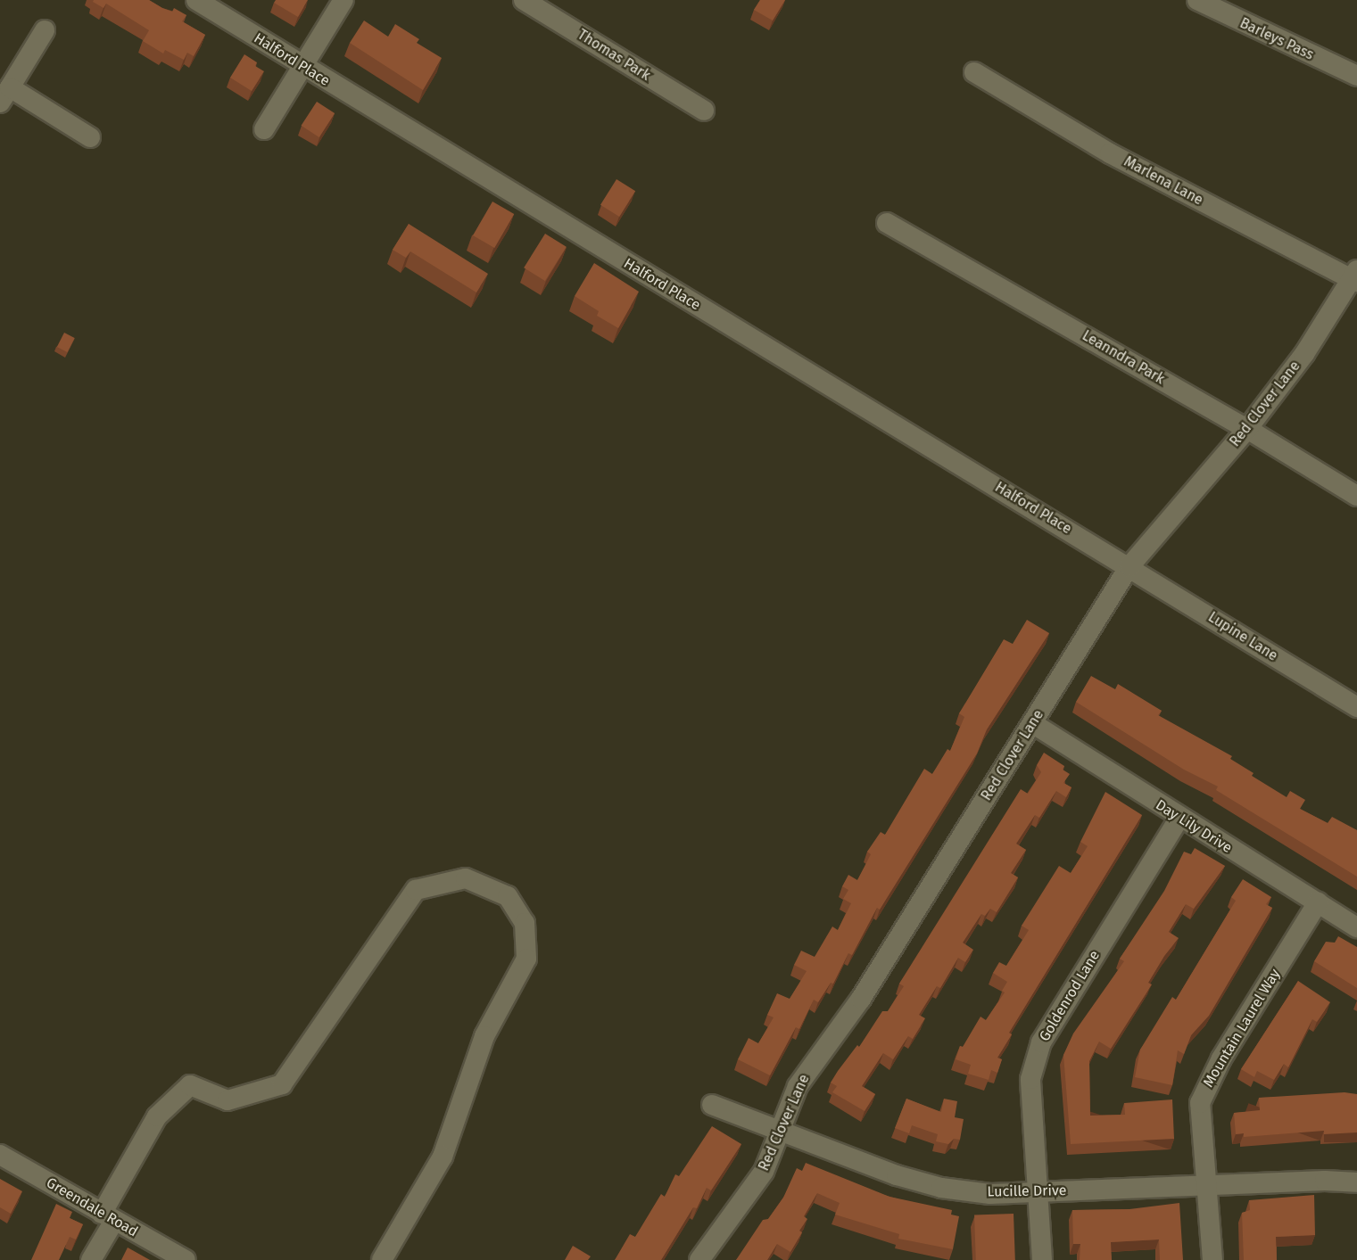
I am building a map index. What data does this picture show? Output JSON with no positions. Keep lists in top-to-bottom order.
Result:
{
  "streets": {
    "street": [
      "Barleys Pass",
      "Thomas Park",
      "Halford Place",
      "Marlena Lane",
      "Leanndra Park",
      "Red Clover Lane",
      "Lupine Lane",
      "Day Lily Drive",
      "Goldenrod Lane",
      "Mountain Laurel Way",
      "Lucille Drive",
      "Greendale Road"
    ]
  },
  "crossings": [
    ["Halford Place", "Red Clover Lane"],
    ["Halford Place", "Lupine Lane"],
    ["Marlena Lane", "Red Clover Lane"],
    ["Leanndra Park", "Red Clover Lane"],
    ["Red Clover Lane", "Lupine Lane"],
    ["Red Clover Lane", "Day Lily Drive"],
    ["Red Clover Lane", "Lucille Drive"],
    ["Day Lily Drive", "Goldenrod Lane"],
    ["Day Lily Drive", "Mountain Laurel Way"],
    ["Goldenrod Lane", "Lucille Drive"],
    ["Mountain Laurel Way", "Lucille Drive"]
  ]
}
